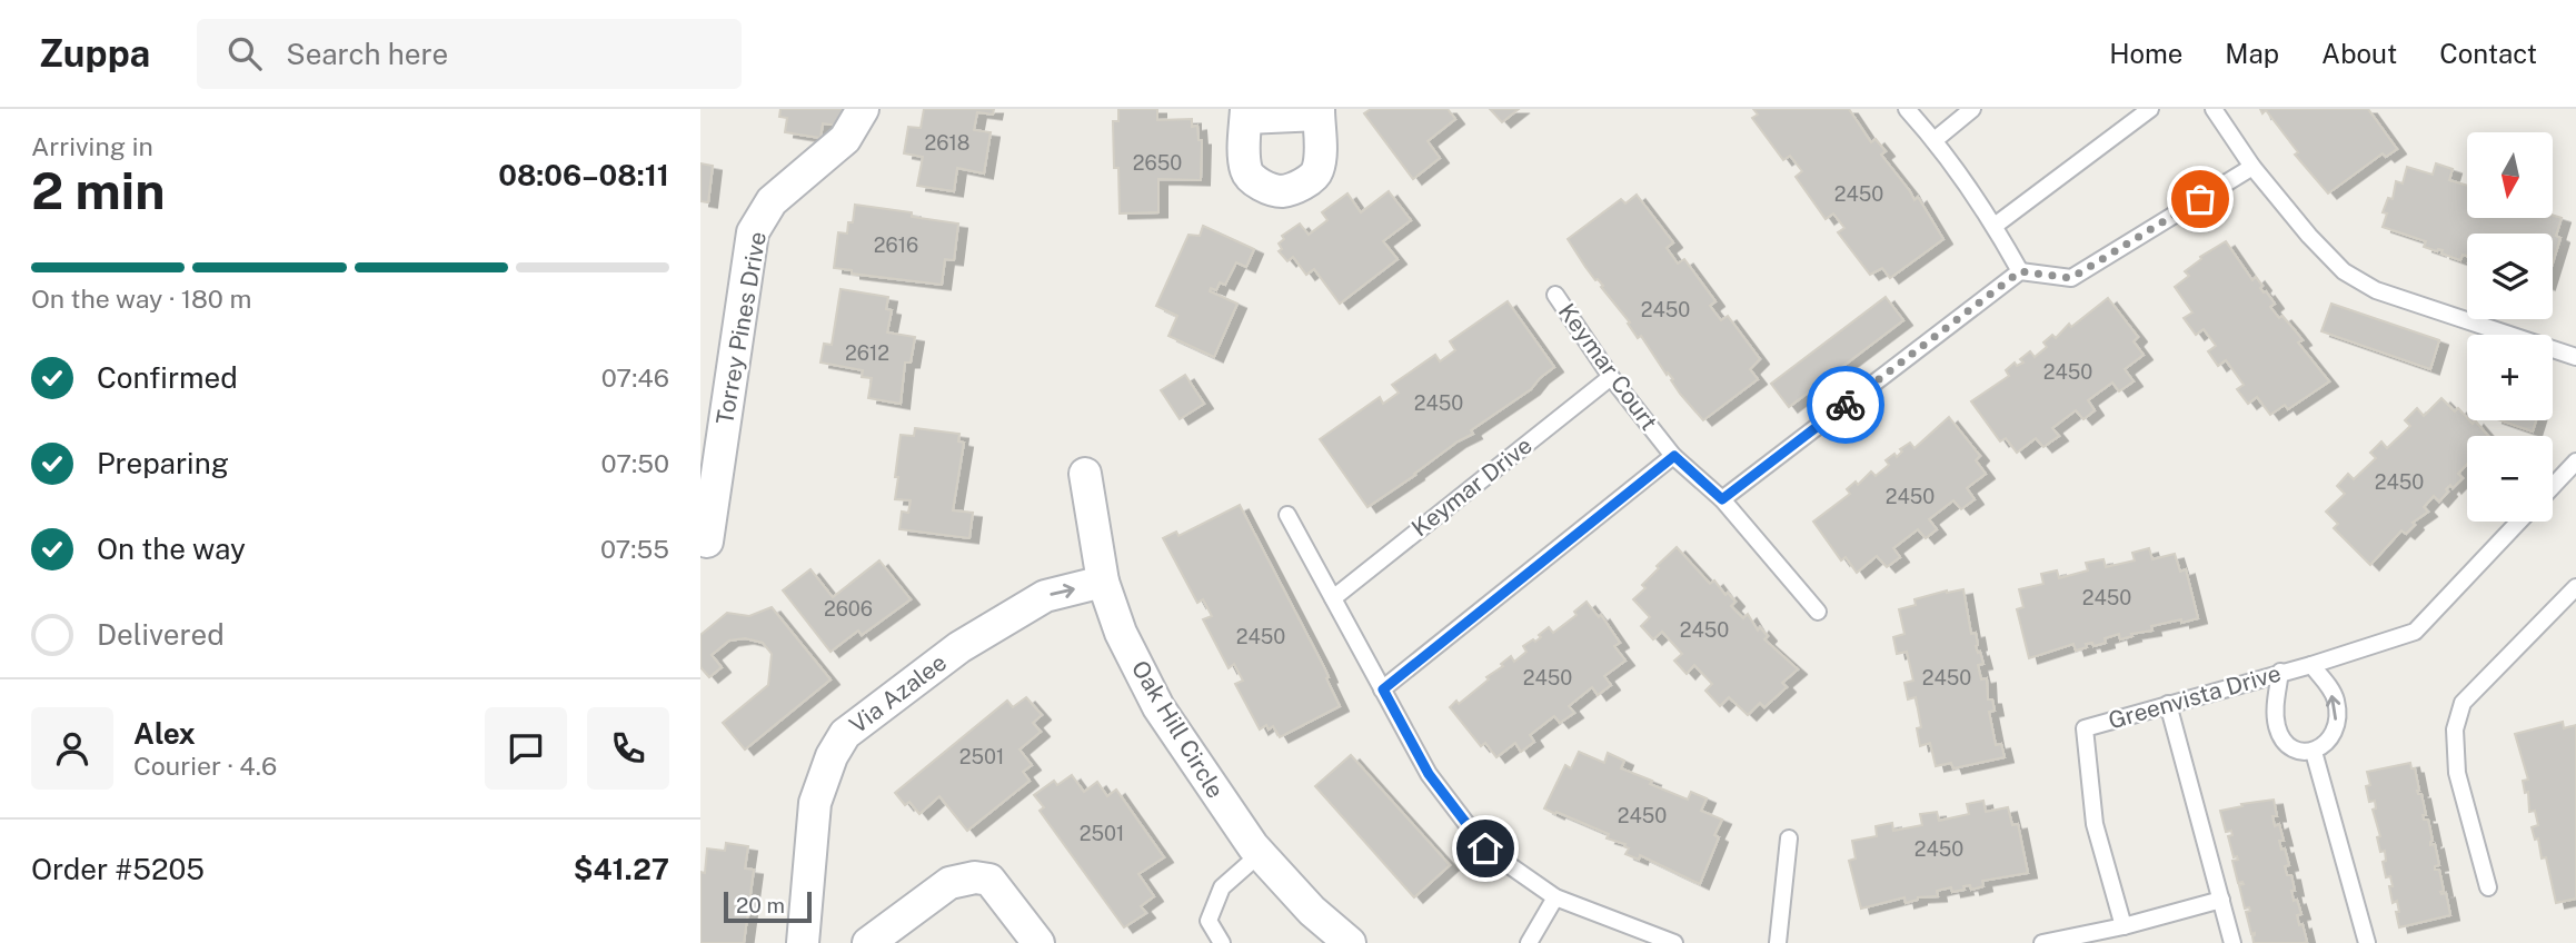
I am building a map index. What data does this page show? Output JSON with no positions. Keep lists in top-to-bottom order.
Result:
{
  "streets": {
    "street": ["Torrey Pines Drive", "Via Azalee", "Oak Hill Circle"],
    "lane": ["Keymar Court", "Keymar Drive", "Greenvista Drive"]
  },
  "crossings": [
    ["Keymar Court", "Keymar Drive"],
    ["Via Azalee", "Oak Hill Circle"]
  ],
  "one_way": ["Via Azalee"],
  "house_numbers": [
    "2618",
    "2650",
    "2450",
    "2616",
    "2450",
    "2612",
    "2450",
    "2450",
    "2450",
    "2450",
    "2450",
    "2606",
    "2450",
    "2450",
    "2450",
    "2450",
    "2501",
    "2450",
    "2501",
    "2450"
  ],
  "scale_bar": "20 m",
  "north": "bottom",
  "page": {
    "header": "Zuppa",
    "search": "Search here",
    "nav": [
      "Home",
      "Map",
      "About",
      "Contact"
    ],
    "heading": ["2 min", "Arriving in", "08:06–08:11"],
    "panel": [
      "Alex",
      "Courier · 4.6",
      "Order #5205",
      "$41.27"
    ],
    "map_buttons": ["+", "−"],
    "bar": "On the way · 180 m",
    "list": [
      ["Confirmed", "07:46"],
      ["Preparing", "07:50"],
      ["On the way", "07:55"],
      "Delivered"
    ],
    "scale": "20 m"
  }
}
